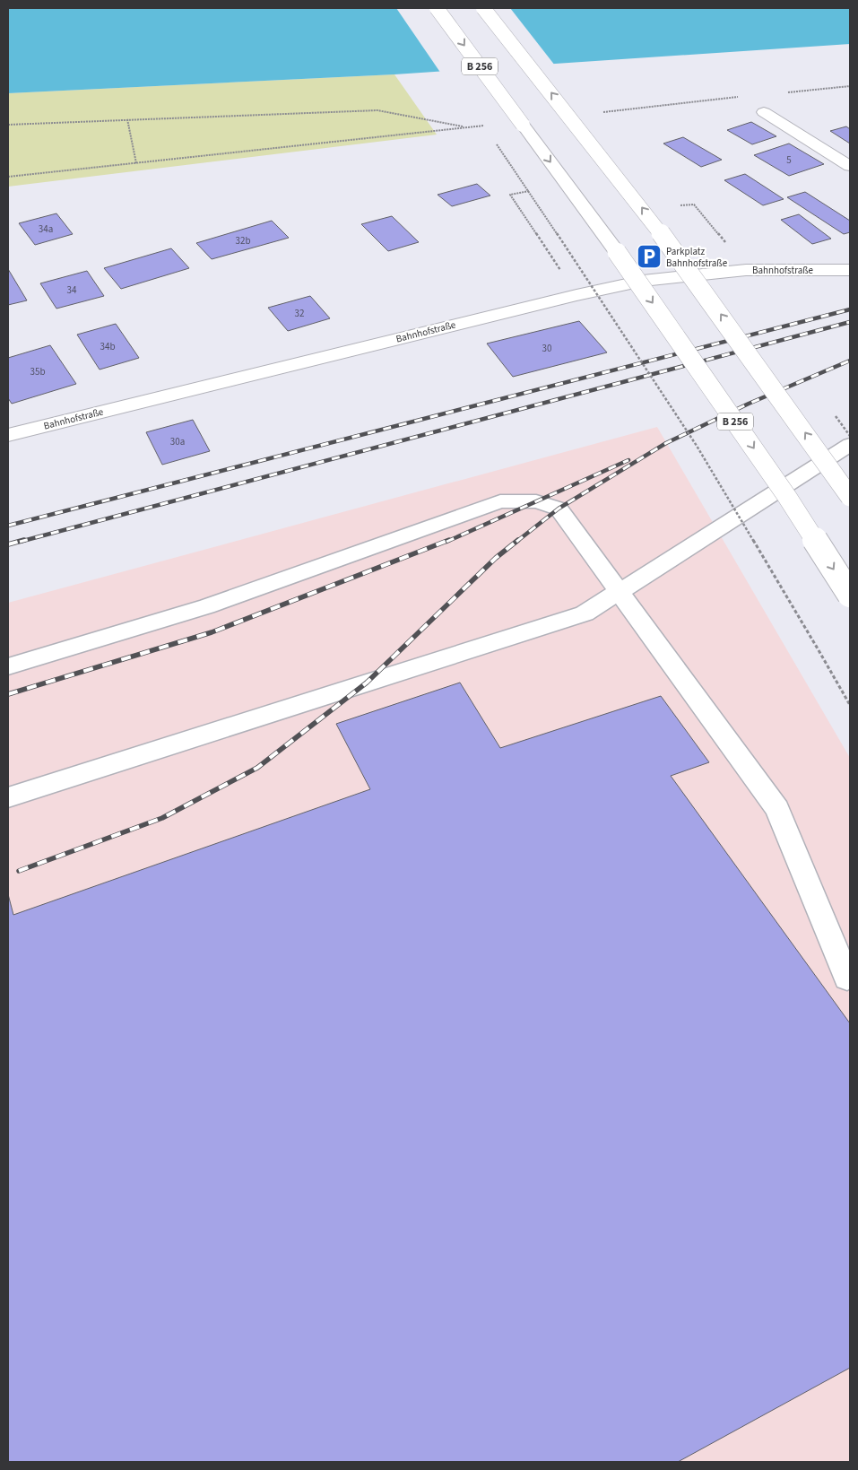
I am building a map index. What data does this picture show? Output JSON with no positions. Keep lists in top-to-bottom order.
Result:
{
  "streets": {
    "main road": ["B 256", "Bahnhofstraße"]
  },
  "places": {
    "parking": ["Parkplatz Bahnhofstraße"]
  },
  "house_numbers": [
    "5",
    "34a",
    "32b",
    "34",
    "32",
    "34b",
    "30",
    "35b",
    "30a"
  ]
}
